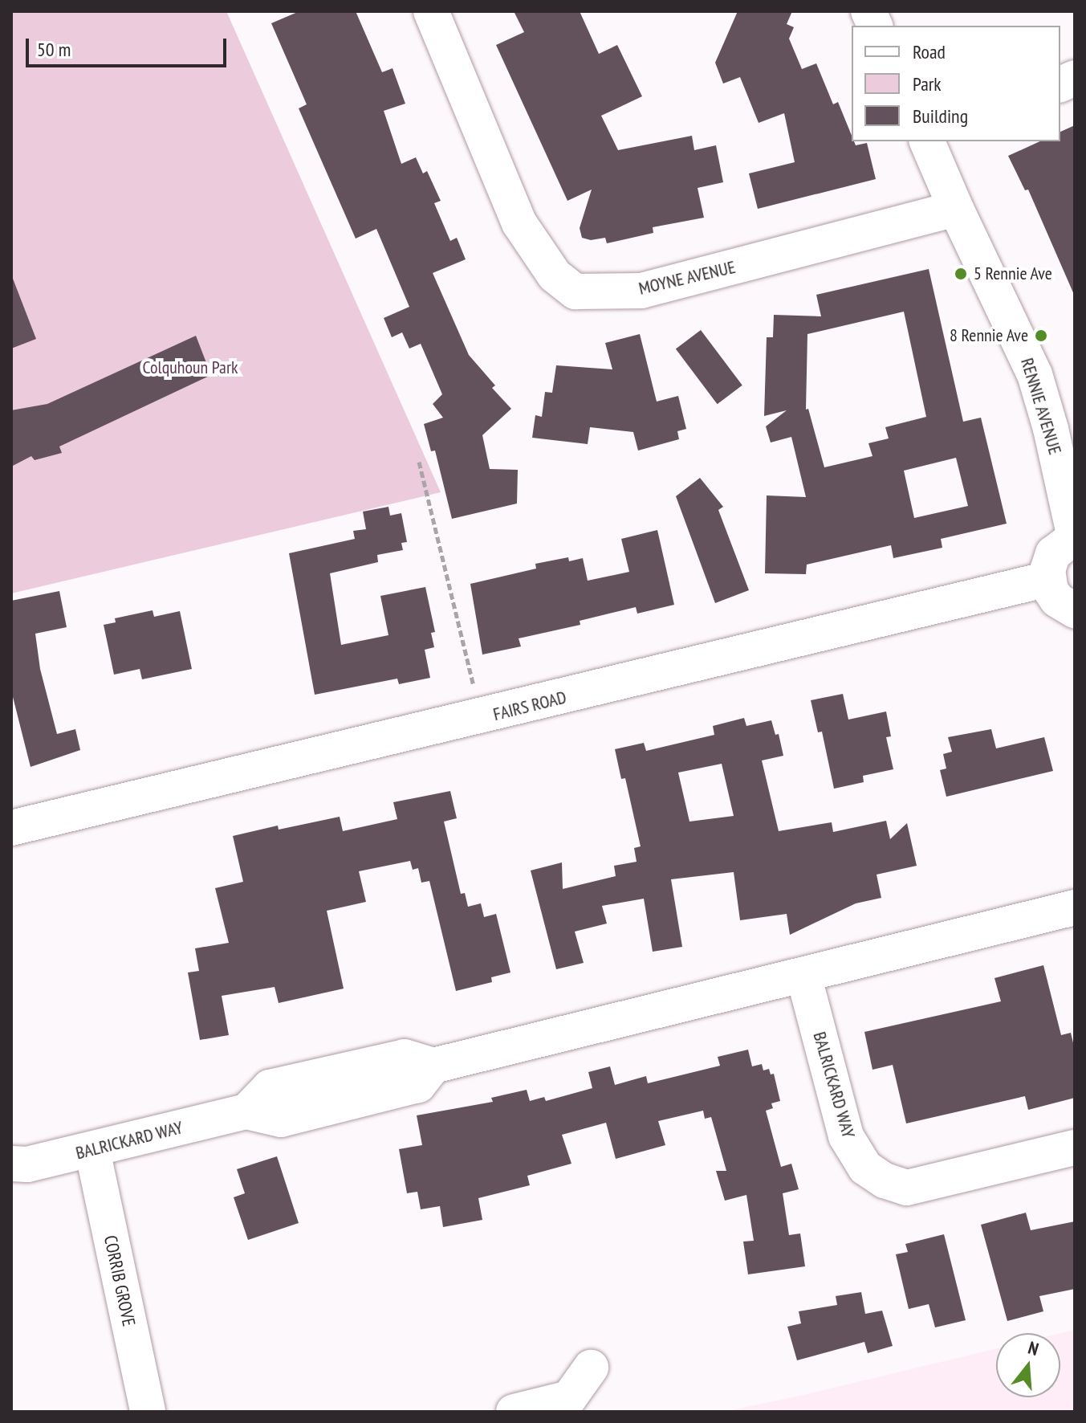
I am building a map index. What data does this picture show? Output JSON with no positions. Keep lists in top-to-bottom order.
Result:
{
  "streets": {
    "street": [
      "MOYNE AVENUE",
      "RENNIE AVENUE",
      "FAIRS ROAD",
      "BALRICKARD WAY",
      "CORRIB GROVE"
    ]
  },
  "crossings": [
    ["MOYNE AVENUE", "RENNIE AVENUE"],
    ["BALRICKARD WAY", "CORRIB GROVE"]
  ],
  "parks": ["Colquhoun Park"],
  "places": ["5 Rennie Ave", "8 Rennie Ave"],
  "legend": ["Road", "Park", "Building"],
  "scale_bar": "50 m",
  "north": "top"
}
